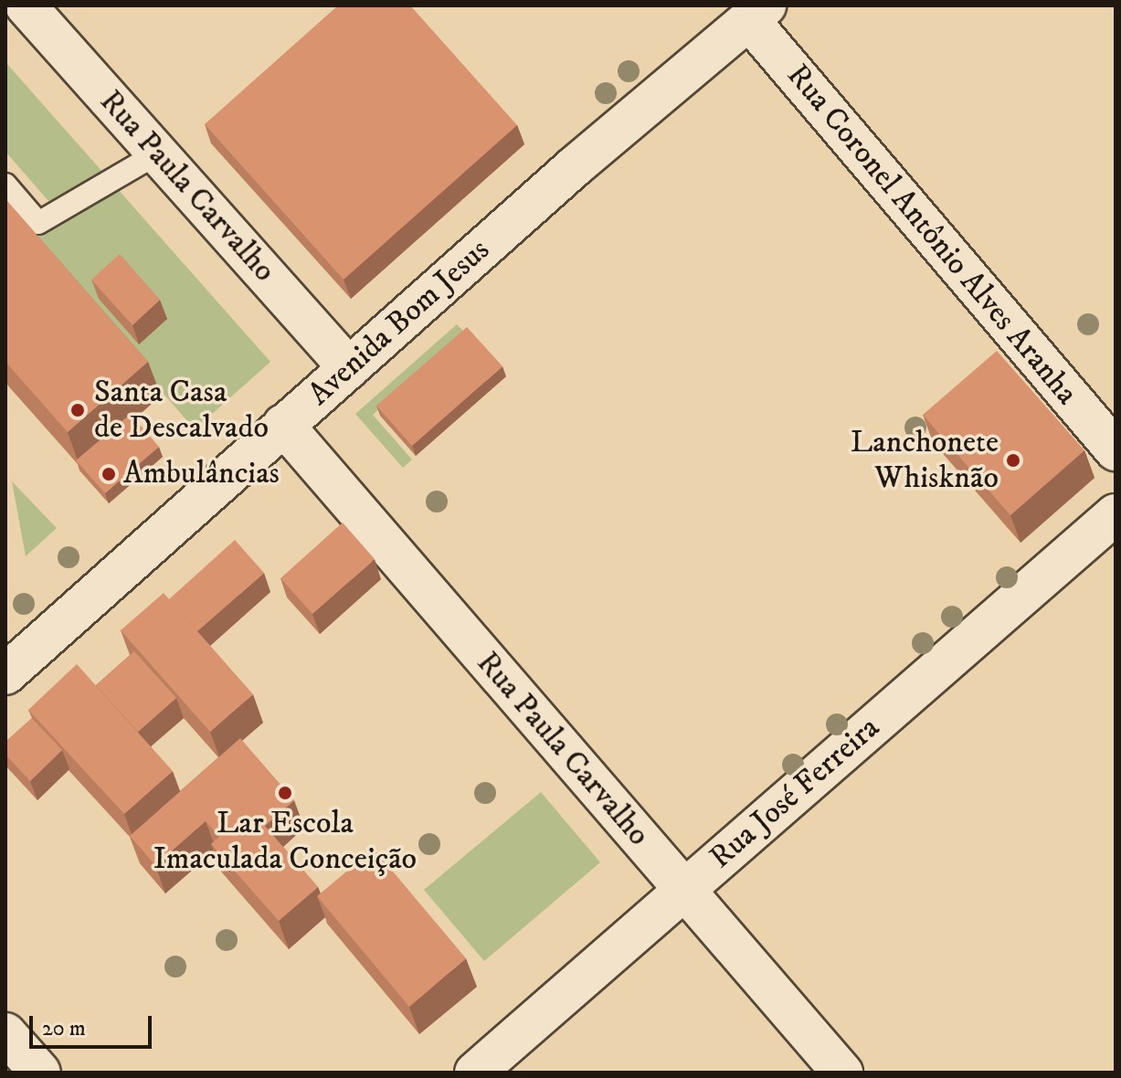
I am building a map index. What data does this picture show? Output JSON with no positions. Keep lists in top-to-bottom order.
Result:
{
  "streets": {
    "street": [
      "Rua Paula Carvalho",
      "Rua Coronel Antônio Alves Aranha",
      "Avenida Bom Jesus",
      "Rua José Ferreira"
    ]
  },
  "crossings": [
    ["Rua Paula Carvalho", "Avenida Bom Jesus"],
    ["Rua Paula Carvalho", "Rua José Ferreira"],
    ["Rua Coronel Antônio Alves Aranha", "Avenida Bom Jesus"]
  ],
  "places": [
    "Santa Casa de Descalvado",
    "Lanchonete Whisknão",
    "Ambulâncias",
    "Lar Escola Imaculada Conceição"
  ],
  "scale_bar": "20 m"
}
